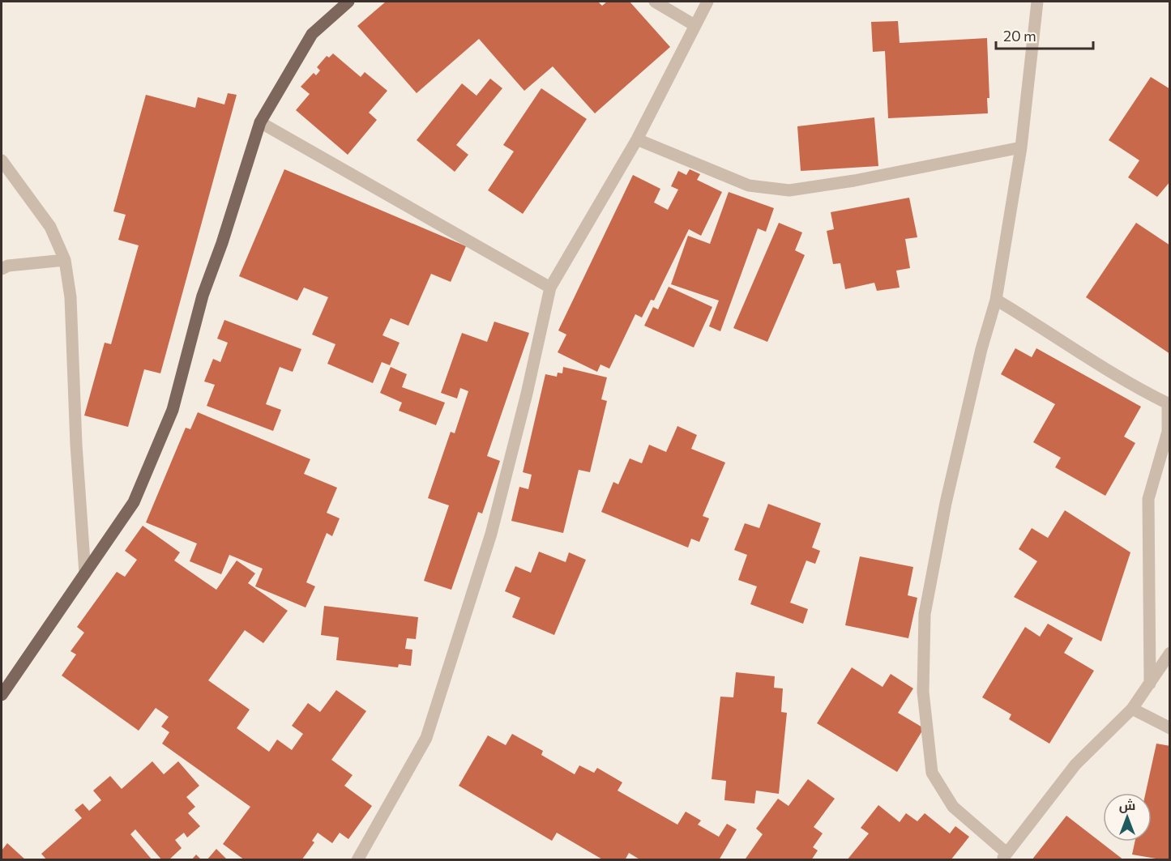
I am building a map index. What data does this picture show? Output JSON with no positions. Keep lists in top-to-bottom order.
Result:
{
  "scale_bar": "20 m",
  "north": "top"
}
